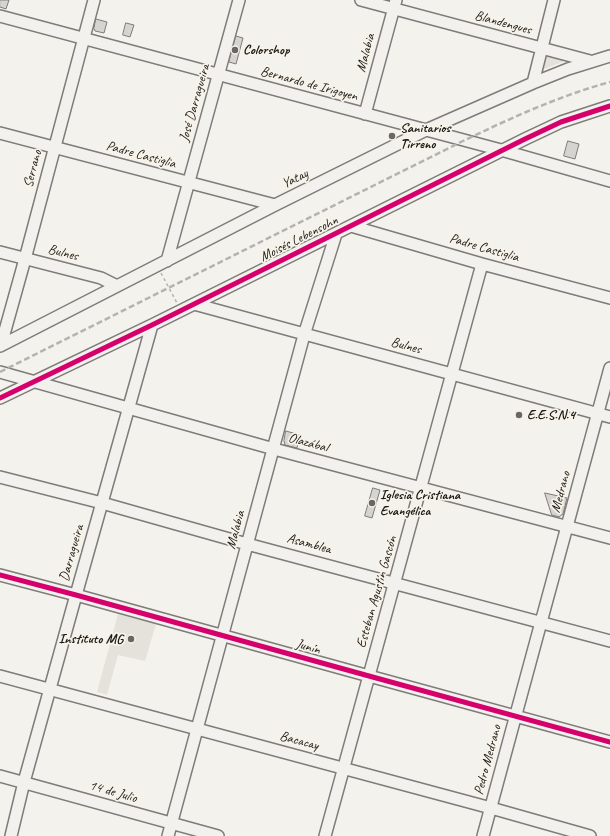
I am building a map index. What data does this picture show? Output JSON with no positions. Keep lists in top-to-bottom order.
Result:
{
  "streets": {
    "street": [
      "Blandengues",
      "Malabia",
      "Bernardo de Irigoyen",
      "José Darragueira",
      "Padre Castiglia",
      "Serrano",
      "Yatay",
      "Moisés Lebensohn",
      "Bulnes",
      "Olazábal",
      "Medrano",
      "Asamblea",
      "Darragueira",
      "Esteban Agustín Gascón",
      "Junín",
      "Bacacay",
      "Pedro Medrano",
      "14 de Julio"
    ]
  },
  "crossings": [
    ["Blandengues", "Malabia"],
    ["Blandengues", "Yatay"],
    ["Malabia", "Bernardo de Irigoyen"],
    ["Malabia", "Moisés Lebensohn"],
    ["Malabia", "Bulnes"],
    ["Malabia", "Olazábal"],
    ["Malabia", "Asamblea"],
    ["Malabia", "Junín"],
    ["Malabia", "Bacacay"],
    ["Malabia", "14 de Julio"],
    ["Bernardo de Irigoyen", "José Darragueira"],
    ["Bernardo de Irigoyen", "Serrano"],
    ["Bernardo de Irigoyen", "Yatay"],
    ["Bernardo de Irigoyen", "Moisés Lebensohn"],
    ["José Darragueira", "Padre Castiglia"],
    ["José Darragueira", "Yatay"],
    ["Padre Castiglia", "Serrano"],
    ["Padre Castiglia", "Yatay"],
    ["Padre Castiglia", "Moisés Lebensohn"],
    ["Padre Castiglia", "Esteban Agustín Gascón"],
    ["Serrano", "Yatay"],
    ["Serrano", "Bulnes"],
    ["Yatay", "Bulnes"],
    ["Moisés Lebensohn", "Bulnes"],
    ["Moisés Lebensohn", "Olazábal"],
    ["Moisés Lebensohn", "Darragueira"],
    ["Bulnes", "Medrano"],
    ["Bulnes", "Esteban Agustín Gascón"],
    ["Olazábal", "Medrano"],
    ["Olazábal", "Darragueira"],
    ["Olazábal", "Esteban Agustín Gascón"],
    ["Medrano", "Asamblea"],
    ["Medrano", "Pedro Medrano"],
    ["Asamblea", "Darragueira"],
    ["Asamblea", "Esteban Agustín Gascón"],
    ["Asamblea", "Pedro Medrano"],
    ["Darragueira", "Junín"],
    ["Darragueira", "Bacacay"],
    ["Darragueira", "14 de Julio"],
    ["Esteban Agustín Gascón", "Junín"],
    ["Esteban Agustín Gascón", "Bacacay"],
    ["Junín", "Pedro Medrano"],
    ["Bacacay", "Pedro Medrano"]
  ],
  "places": [
    "Colorshop",
    "Sanitarios Tirreno",
    "E.E.S.N.4",
    "Iglesia Cristiana Evangélica",
    "Instituto MG"
  ]
}
